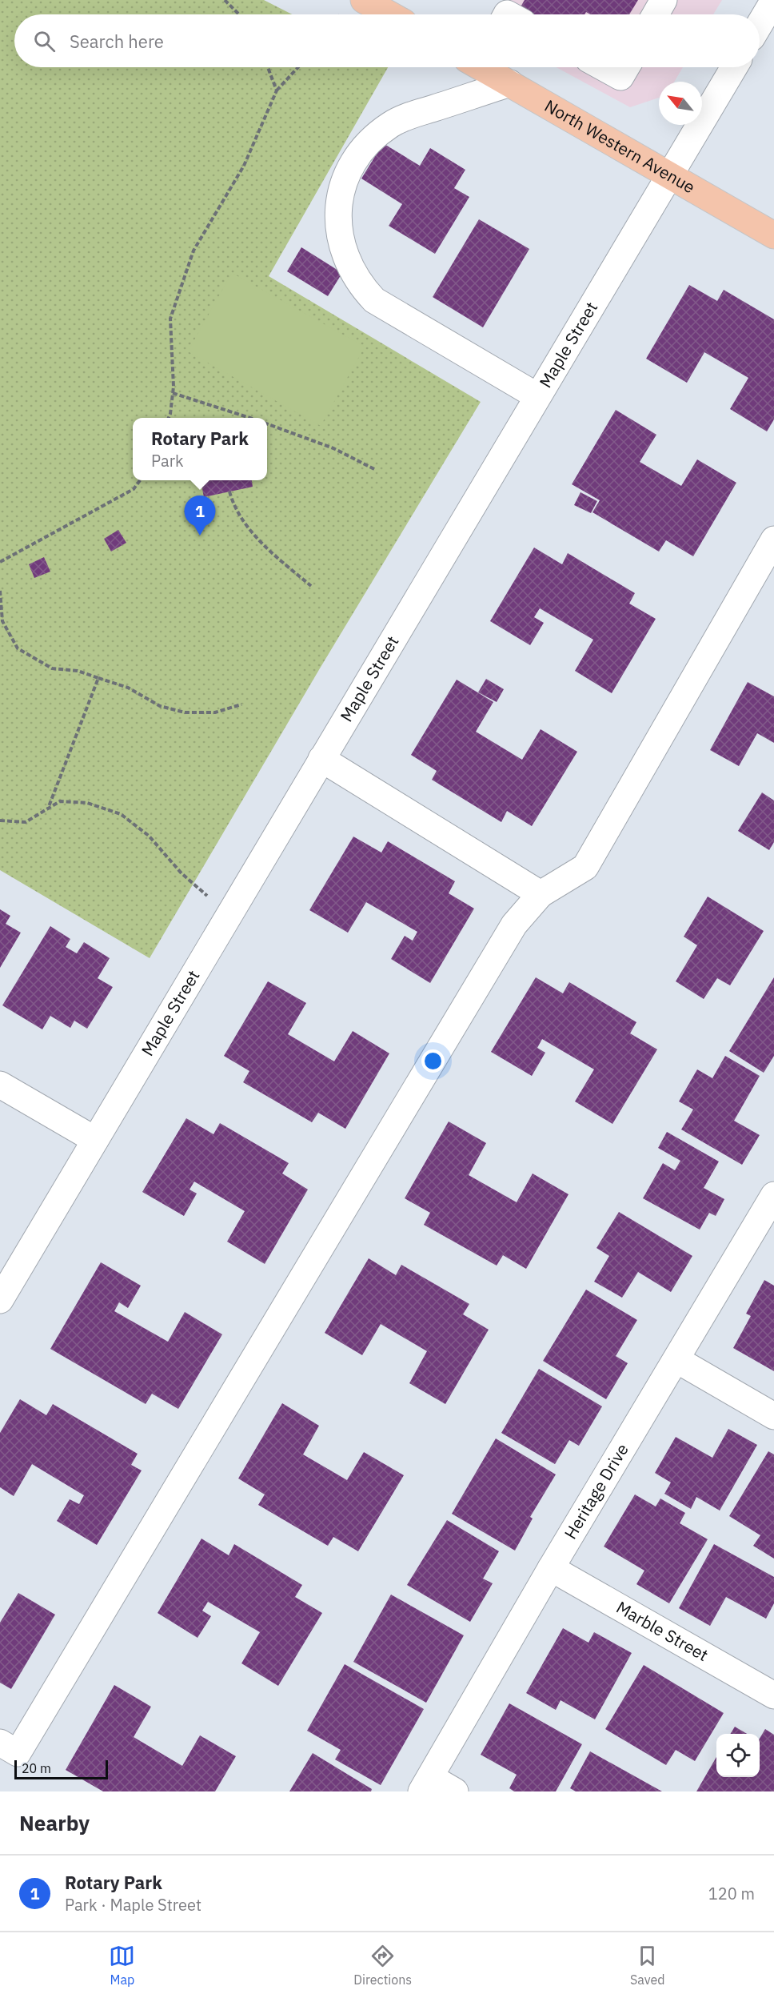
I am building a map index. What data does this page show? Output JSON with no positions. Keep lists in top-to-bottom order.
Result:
{
  "streets": {
    "main road": ["North Western Avenue"],
    "street": ["Maple Street", "Heritage Drive", "Marble Street"]
  },
  "crossings": [
    ["North Western Avenue", "Maple Street"],
    ["Heritage Drive", "Marble Street"]
  ],
  "scale_bar": "20 m",
  "north": "top left",
  "page": {
    "search": "Search here",
    "popup": ["Rotary Park", "Park"],
    "pins": "1",
    "scale": "20 m",
    "heading": "Nearby",
    "list": [
      {
        "mark": "1",
        "name": "Rotary Park",
        "note": "Park · Maple Street",
        "value": "120 m"
      }
    ],
    "nav": ["Map", "Directions", "Saved"]
  }
}
